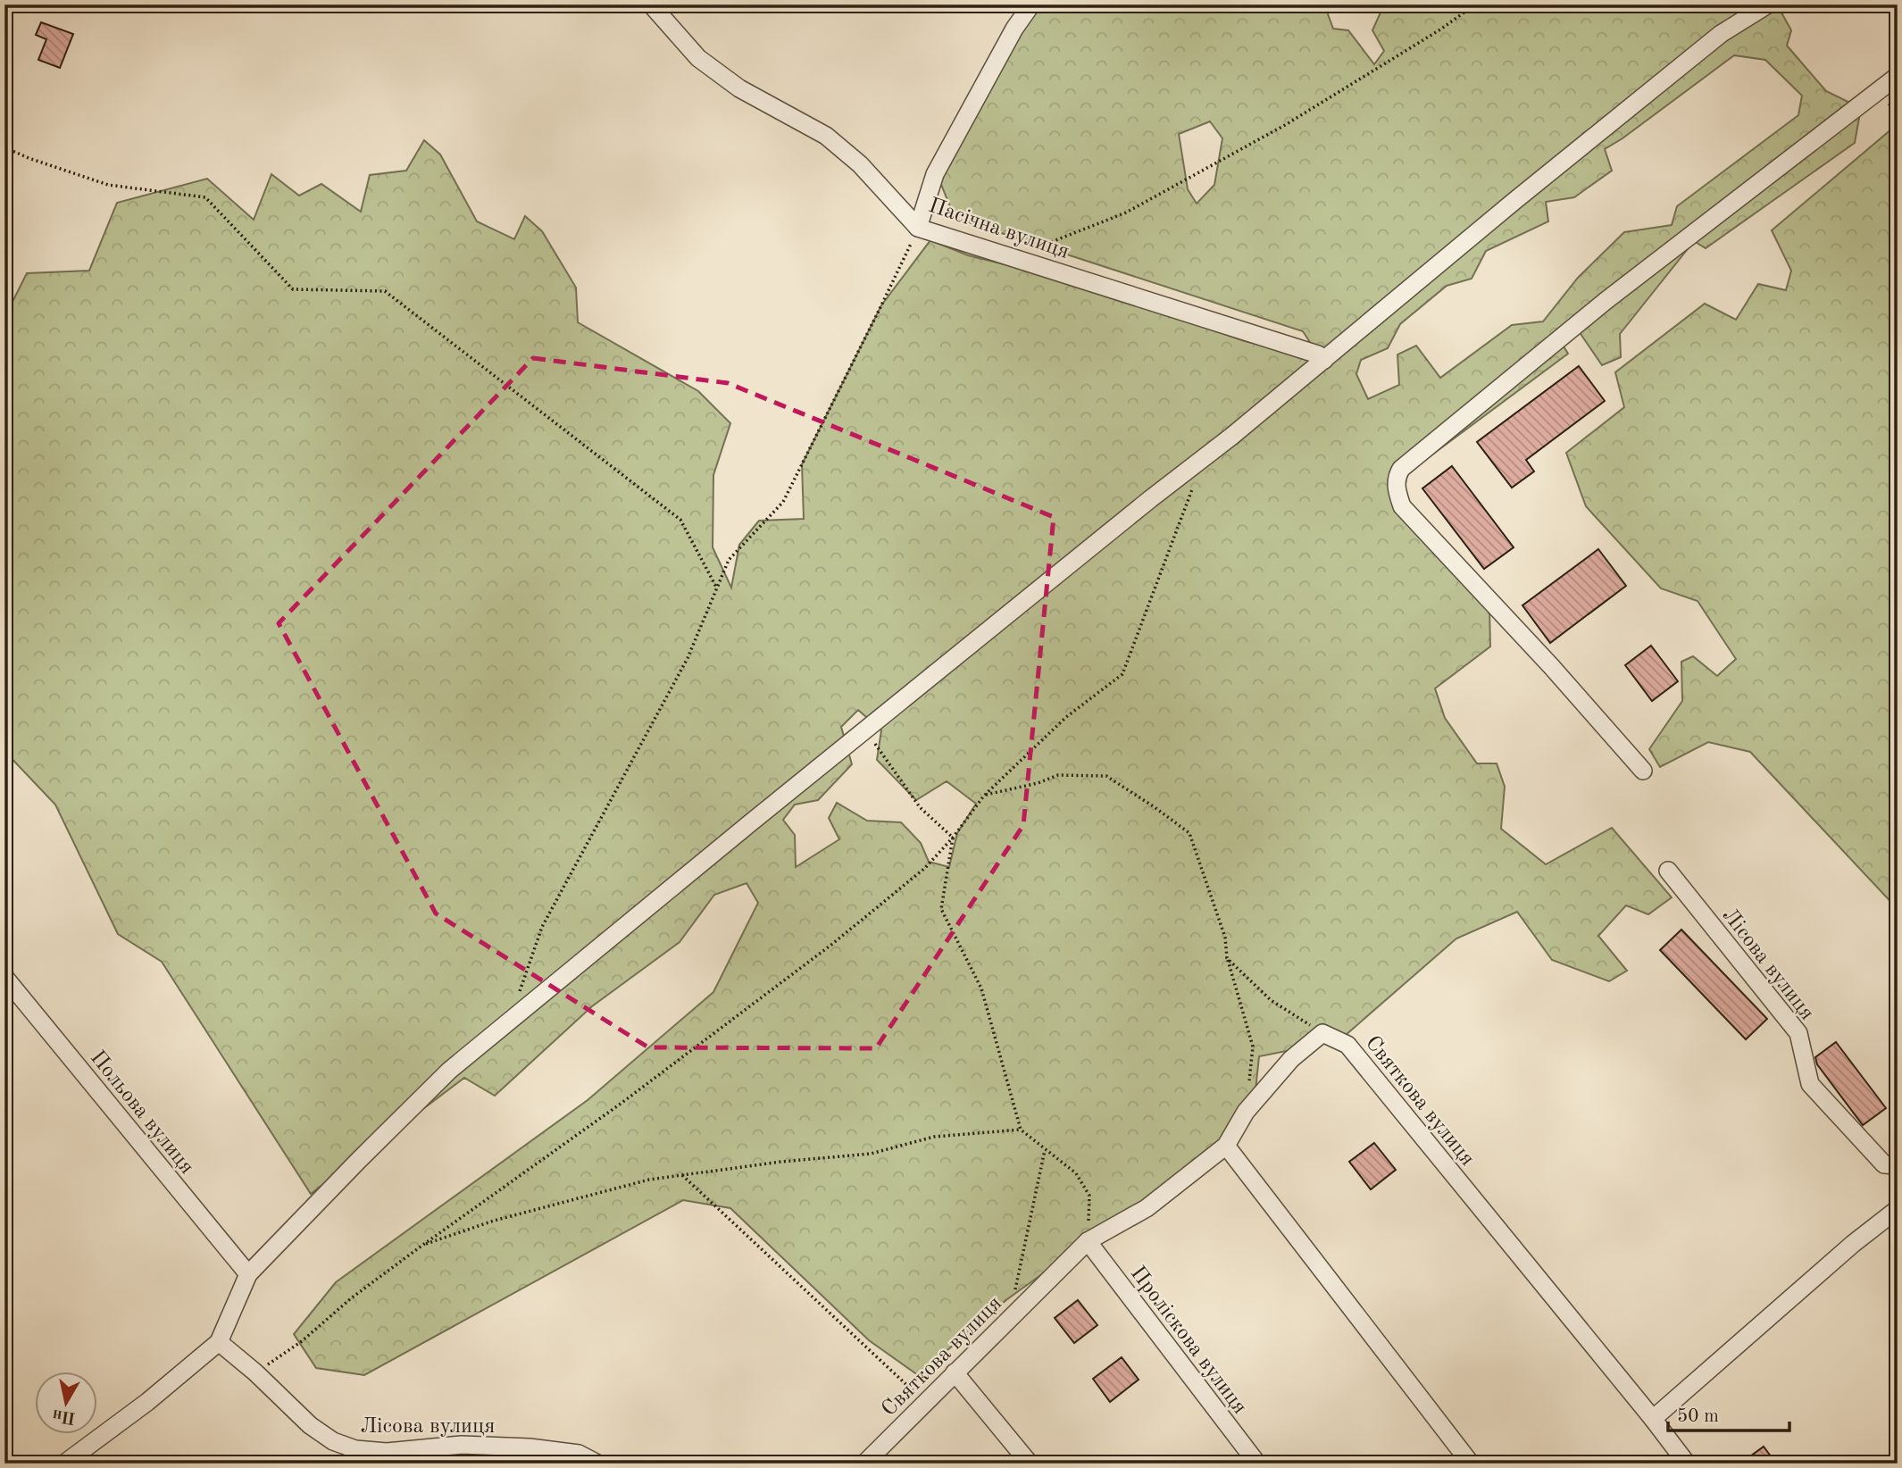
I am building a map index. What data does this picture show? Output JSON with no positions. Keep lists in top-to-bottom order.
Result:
{
  "streets": {
    "street": [
      "Пасічна вулиця",
      "Лісова вулиця",
      "Святкова вулиця",
      "Польова вулиця",
      "Проліскова вулиця"
    ]
  },
  "crossings": [
    ["Святкова вулиця", "Проліскова вулиця"]
  ],
  "scale_bar": "50 m",
  "north": "bottom"
}
